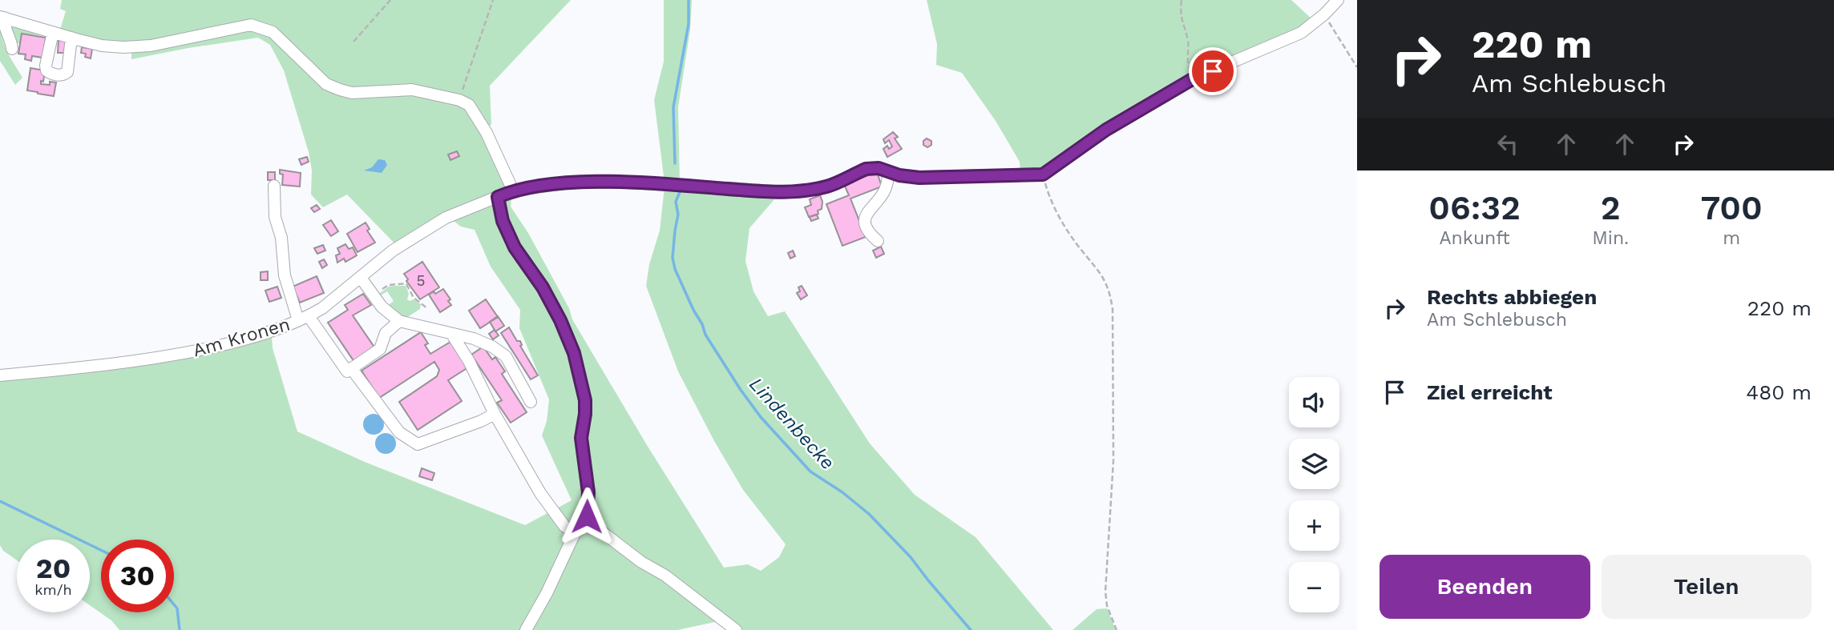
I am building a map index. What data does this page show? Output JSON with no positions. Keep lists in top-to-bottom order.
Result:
{
  "streets": {
    "street": ["Am Kronen"]
  },
  "water": ["Lindenbecke"],
  "house_numbers": ["5"],
  "page": {
    "turn": ["220 m", "Am Schlebusch"],
    "eta": [
      "06:32",
      "Ankunft",
      "2",
      "Min.",
      "700",
      "m"
    ],
    "list": [
      {
        "name": "Rechts abbiegen",
        "note": "Am Schlebusch",
        "value": "220 m"
      },
      {
        "name": "Ziel erreicht",
        "value": "480 m"
      }
    ],
    "map_buttons": ["+", "−"],
    "speed": "20 km/h",
    "limit": "30",
    "buttons": ["Beenden", "Teilen"]
  }
}
